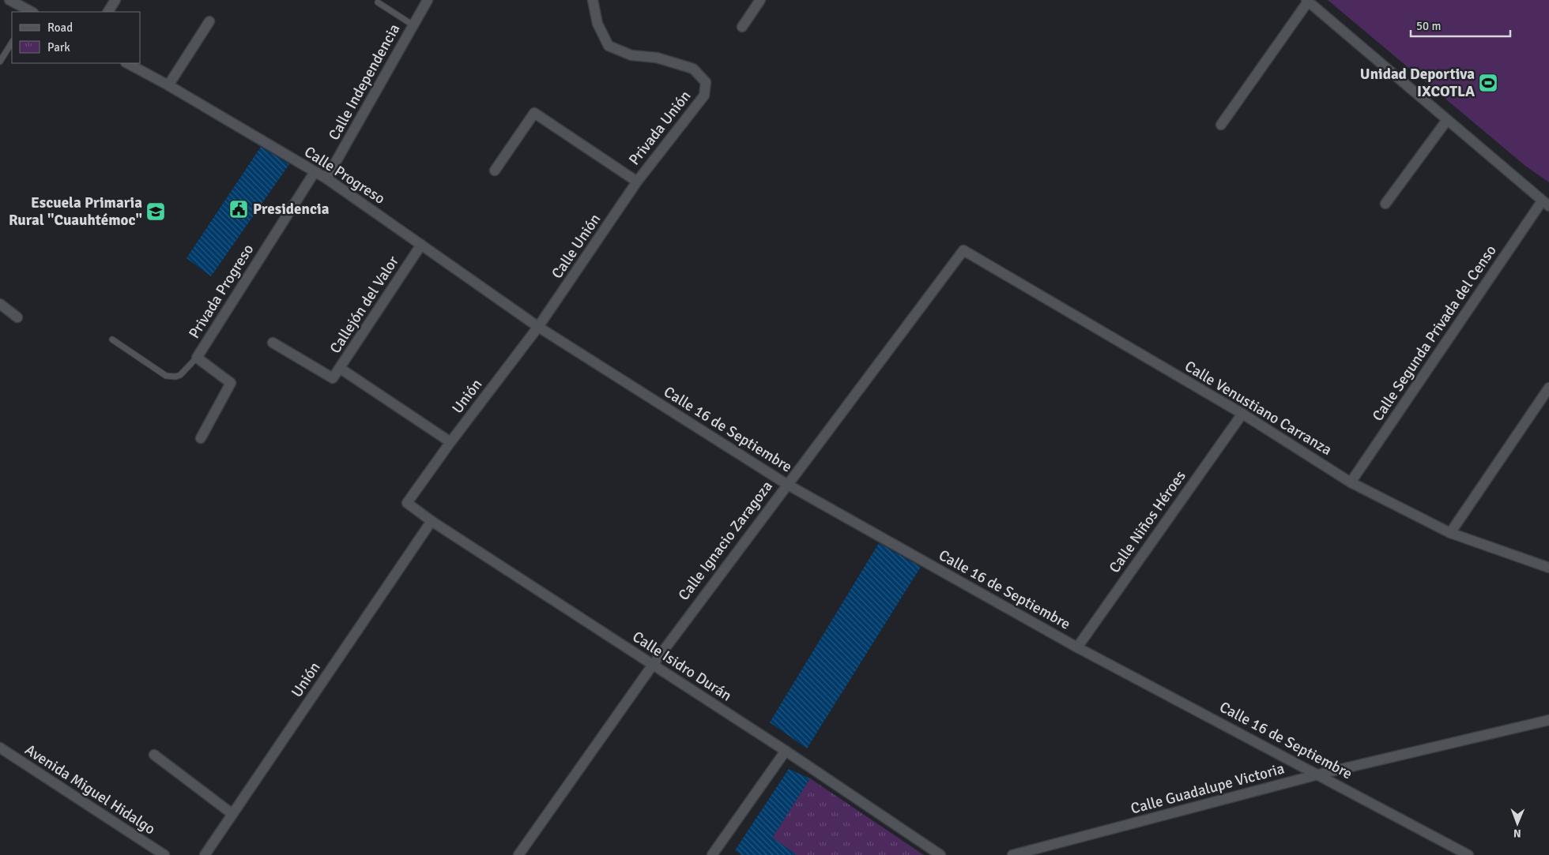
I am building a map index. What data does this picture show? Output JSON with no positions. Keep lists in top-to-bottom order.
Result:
{
  "streets": {
    "street": [
      "Calle Independencia",
      "Privada Unión",
      "Calle Progreso",
      "Calle Unión",
      "Privada Progreso",
      "Callejón del Valor",
      "Calle Segunda Privada del Censo",
      "Unión",
      "Calle Venustiano Carranza",
      "Calle 16 de Septiembre",
      "Calle Niños Héroes",
      "Calle Ignacio Zaragoza",
      "Calle Isidro Durán",
      "Calle Guadalupe Victoria",
      "Avenida Miguel Hidalgo"
    ]
  },
  "crossings": [
    ["Calle Independencia", "Calle Progreso"],
    ["Privada Unión", "Calle Unión"],
    ["Calle Progreso", "Calle Unión"],
    ["Calle Progreso", "Privada Progreso"],
    ["Calle Progreso", "Callejón del Valor"],
    ["Calle Progreso", "Unión"],
    ["Calle Progreso", "Calle 16 de Septiembre"],
    ["Calle Unión", "Unión"],
    ["Calle Unión", "Calle 16 de Septiembre"],
    ["Callejón del Valor", "Unión"],
    ["Calle Segunda Privada del Censo", "Calle Venustiano Carranza"],
    ["Unión", "Calle 16 de Septiembre"],
    ["Unión", "Calle Isidro Durán"],
    ["Calle Venustiano Carranza", "Calle Niños Héroes"],
    ["Calle Venustiano Carranza", "Calle Ignacio Zaragoza"],
    ["Calle 16 de Septiembre", "Calle Niños Héroes"],
    ["Calle 16 de Septiembre", "Calle Ignacio Zaragoza"],
    ["Calle 16 de Septiembre", "Calle Guadalupe Victoria"],
    ["Calle Ignacio Zaragoza", "Calle Isidro Durán"]
  ],
  "places": {
    "sports": ["Unidad Deportiva IXCOTLA"],
    "public building": ["Presidencia"],
    "school or university": ["Escuela Primaria Rural \"Cuauhtémoc\""]
  },
  "legend": ["Road", "Park"],
  "scale_bar": "50 m",
  "north": "bottom"
}
